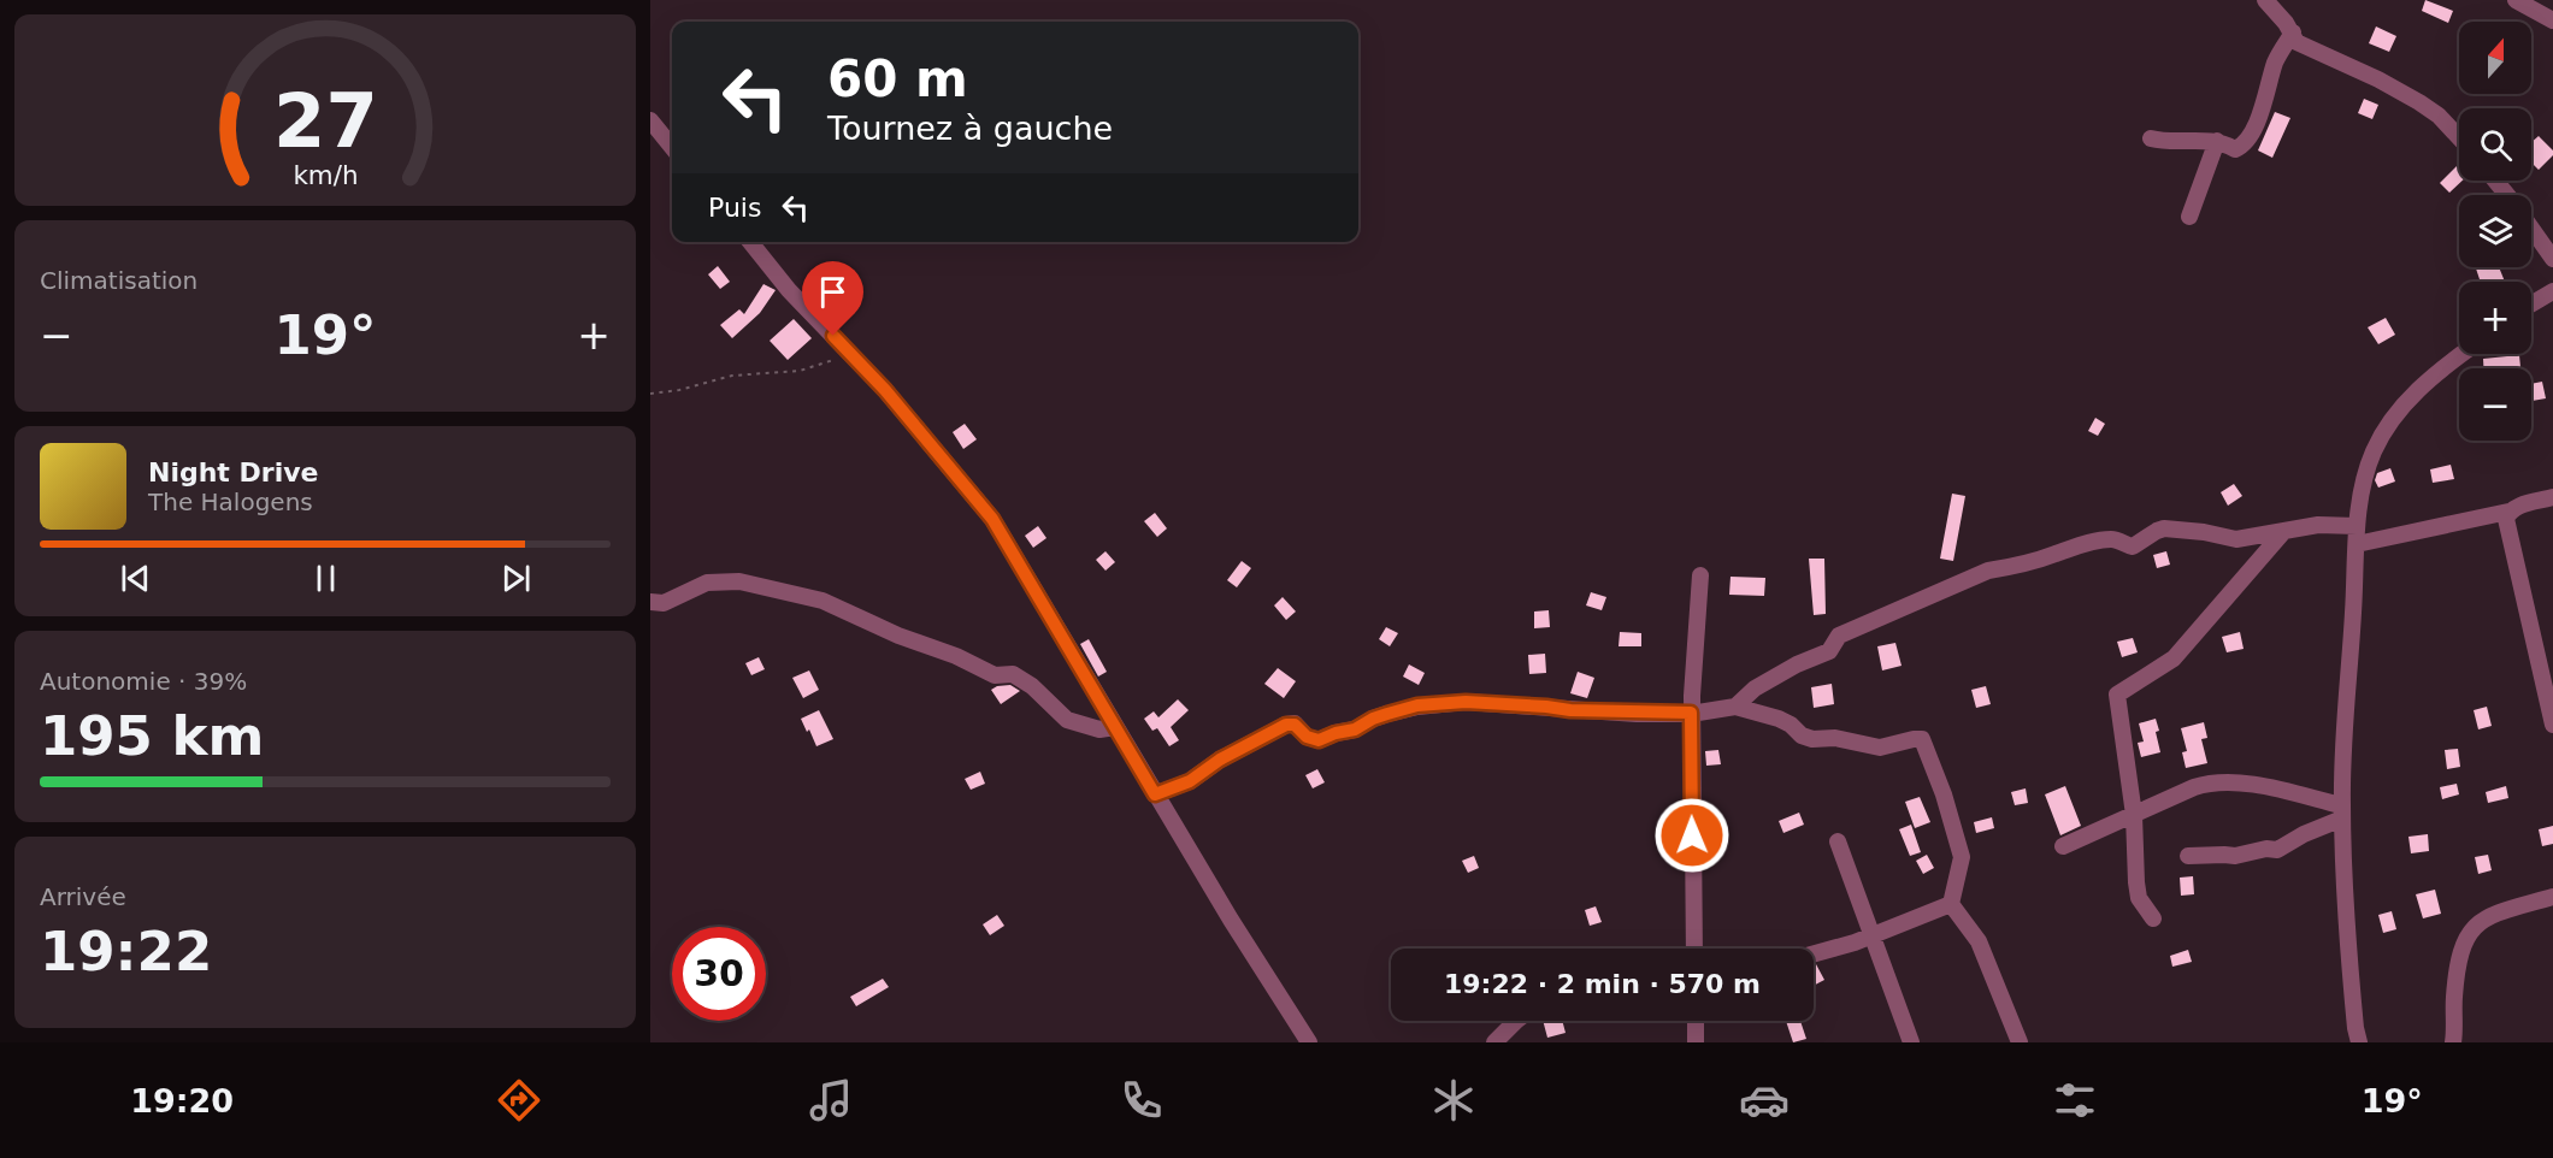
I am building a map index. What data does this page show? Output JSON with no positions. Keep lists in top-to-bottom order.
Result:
{
  "north": "top",
  "page": {
    "map_buttons": ["+", "−"],
    "turn": ["60 m", "Tournez à gauche"],
    "then": "Puis",
    "tile": [
      "Climatisation",
      ["Autonomie · 39%", "195 km"],
      ["Arrivée", "19:22"]
    ],
    "heat": ["−", "19°", "+"],
    "song": ["Night Drive", "The Halogens"],
    "limit": "30",
    "trip": "19:22 · 2 min · 570 m",
    "tabs": ["19:20", "19°"],
    "gauge": ["27", "km/h"]
  }
}
